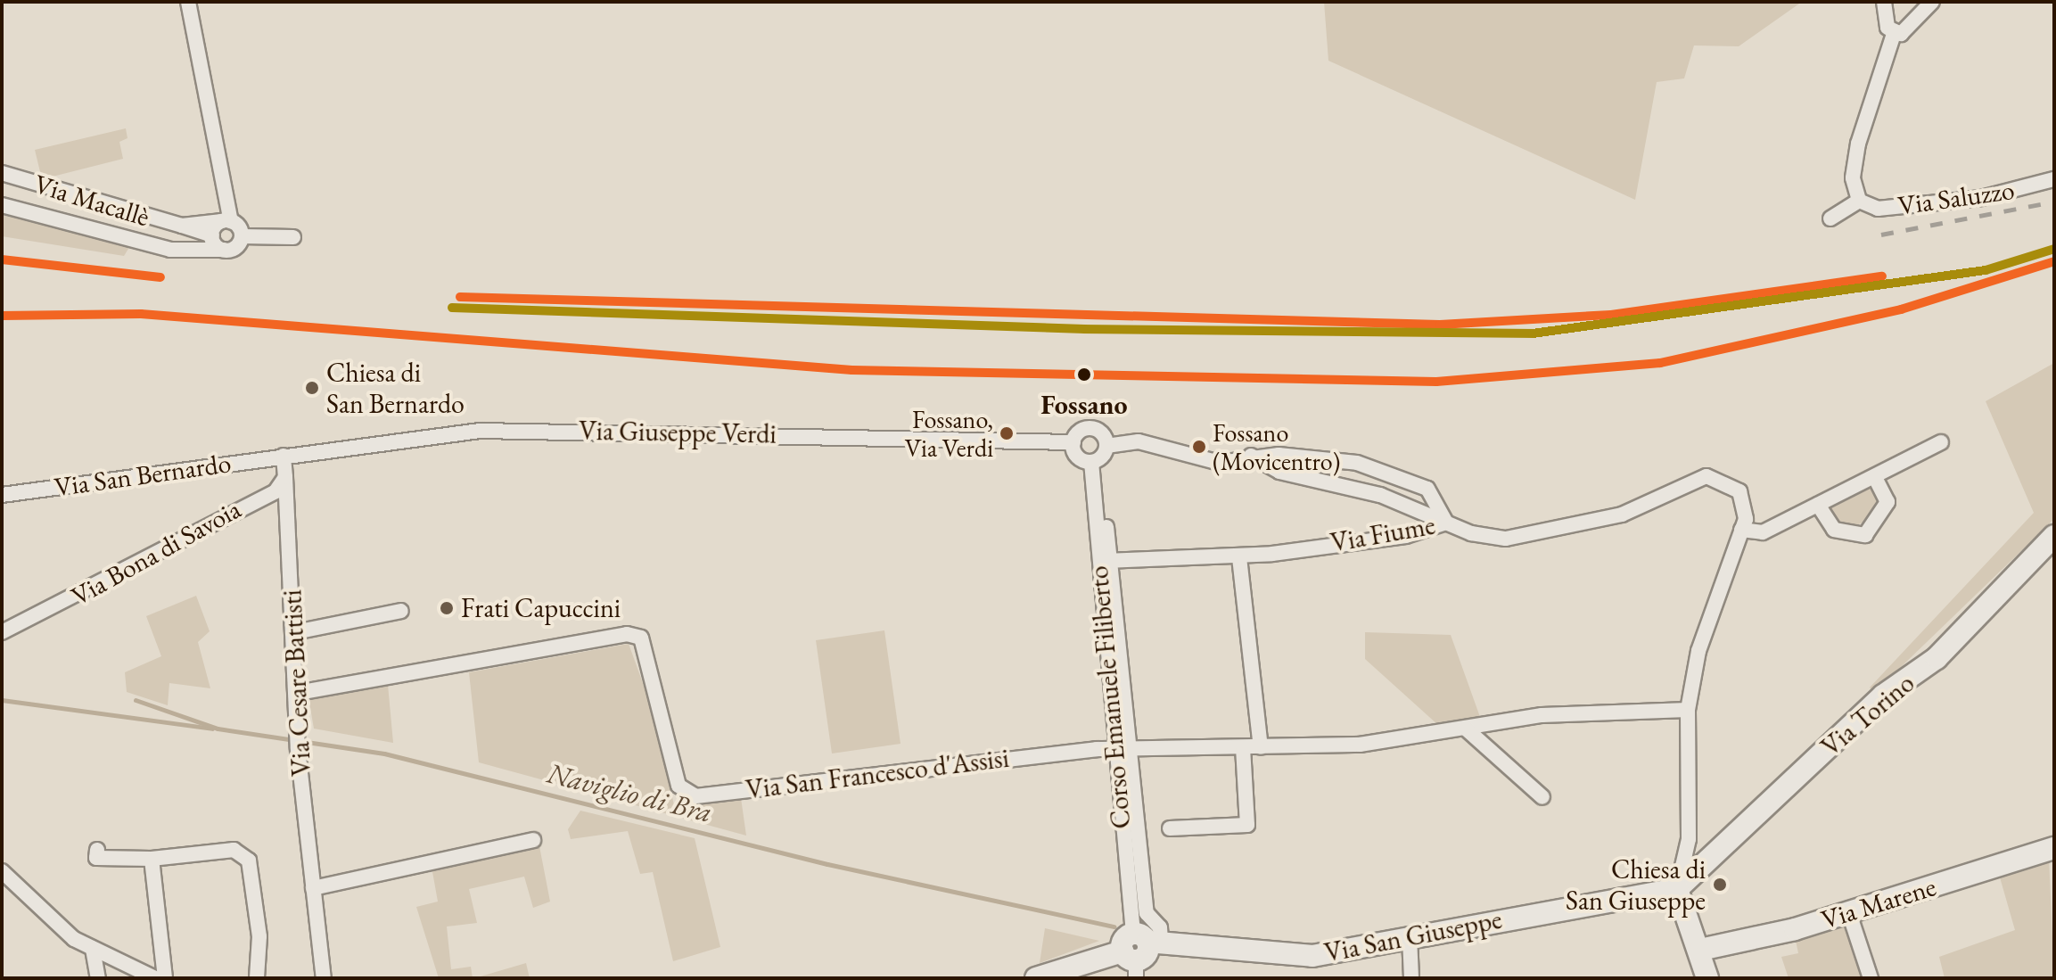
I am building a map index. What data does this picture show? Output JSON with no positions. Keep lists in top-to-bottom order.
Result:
{
  "streets": {
    "street": [
      "Via Saluzzo",
      "Via Macallè",
      "Via Giuseppe Verdi",
      "Via San Bernardo",
      "Via Fiume",
      "Via Bona di Savoia",
      "Via Cesare Battisti",
      "Corso Emanuele Filiberto",
      "Via Torino",
      "Via San Francesco d'Assisi",
      "Via Marene",
      "Via San Giuseppe"
    ]
  },
  "crossings": [
    ["Via Giuseppe Verdi", "Via San Bernardo"],
    ["Via Giuseppe Verdi", "Corso Emanuele Filiberto"],
    ["Via Fiume", "Corso Emanuele Filiberto"],
    ["Via Bona di Savoia", "Via Cesare Battisti"],
    ["Via Cesare Battisti", "Via San Francesco d'Assisi"],
    ["Corso Emanuele Filiberto", "Via San Francesco d'Assisi"],
    ["Corso Emanuele Filiberto", "Via San Giuseppe"],
    ["Via Torino", "Via San Giuseppe"]
  ],
  "water": ["Naviglio di Bra"],
  "places": [
    "Fossano",
    "Chiesa di San Bernardo",
    "Fossano, Via Verdi",
    "Fossano (Movicentro)",
    "Frati Capuccini",
    "Chiesa di San Giuseppe"
  ]
}
